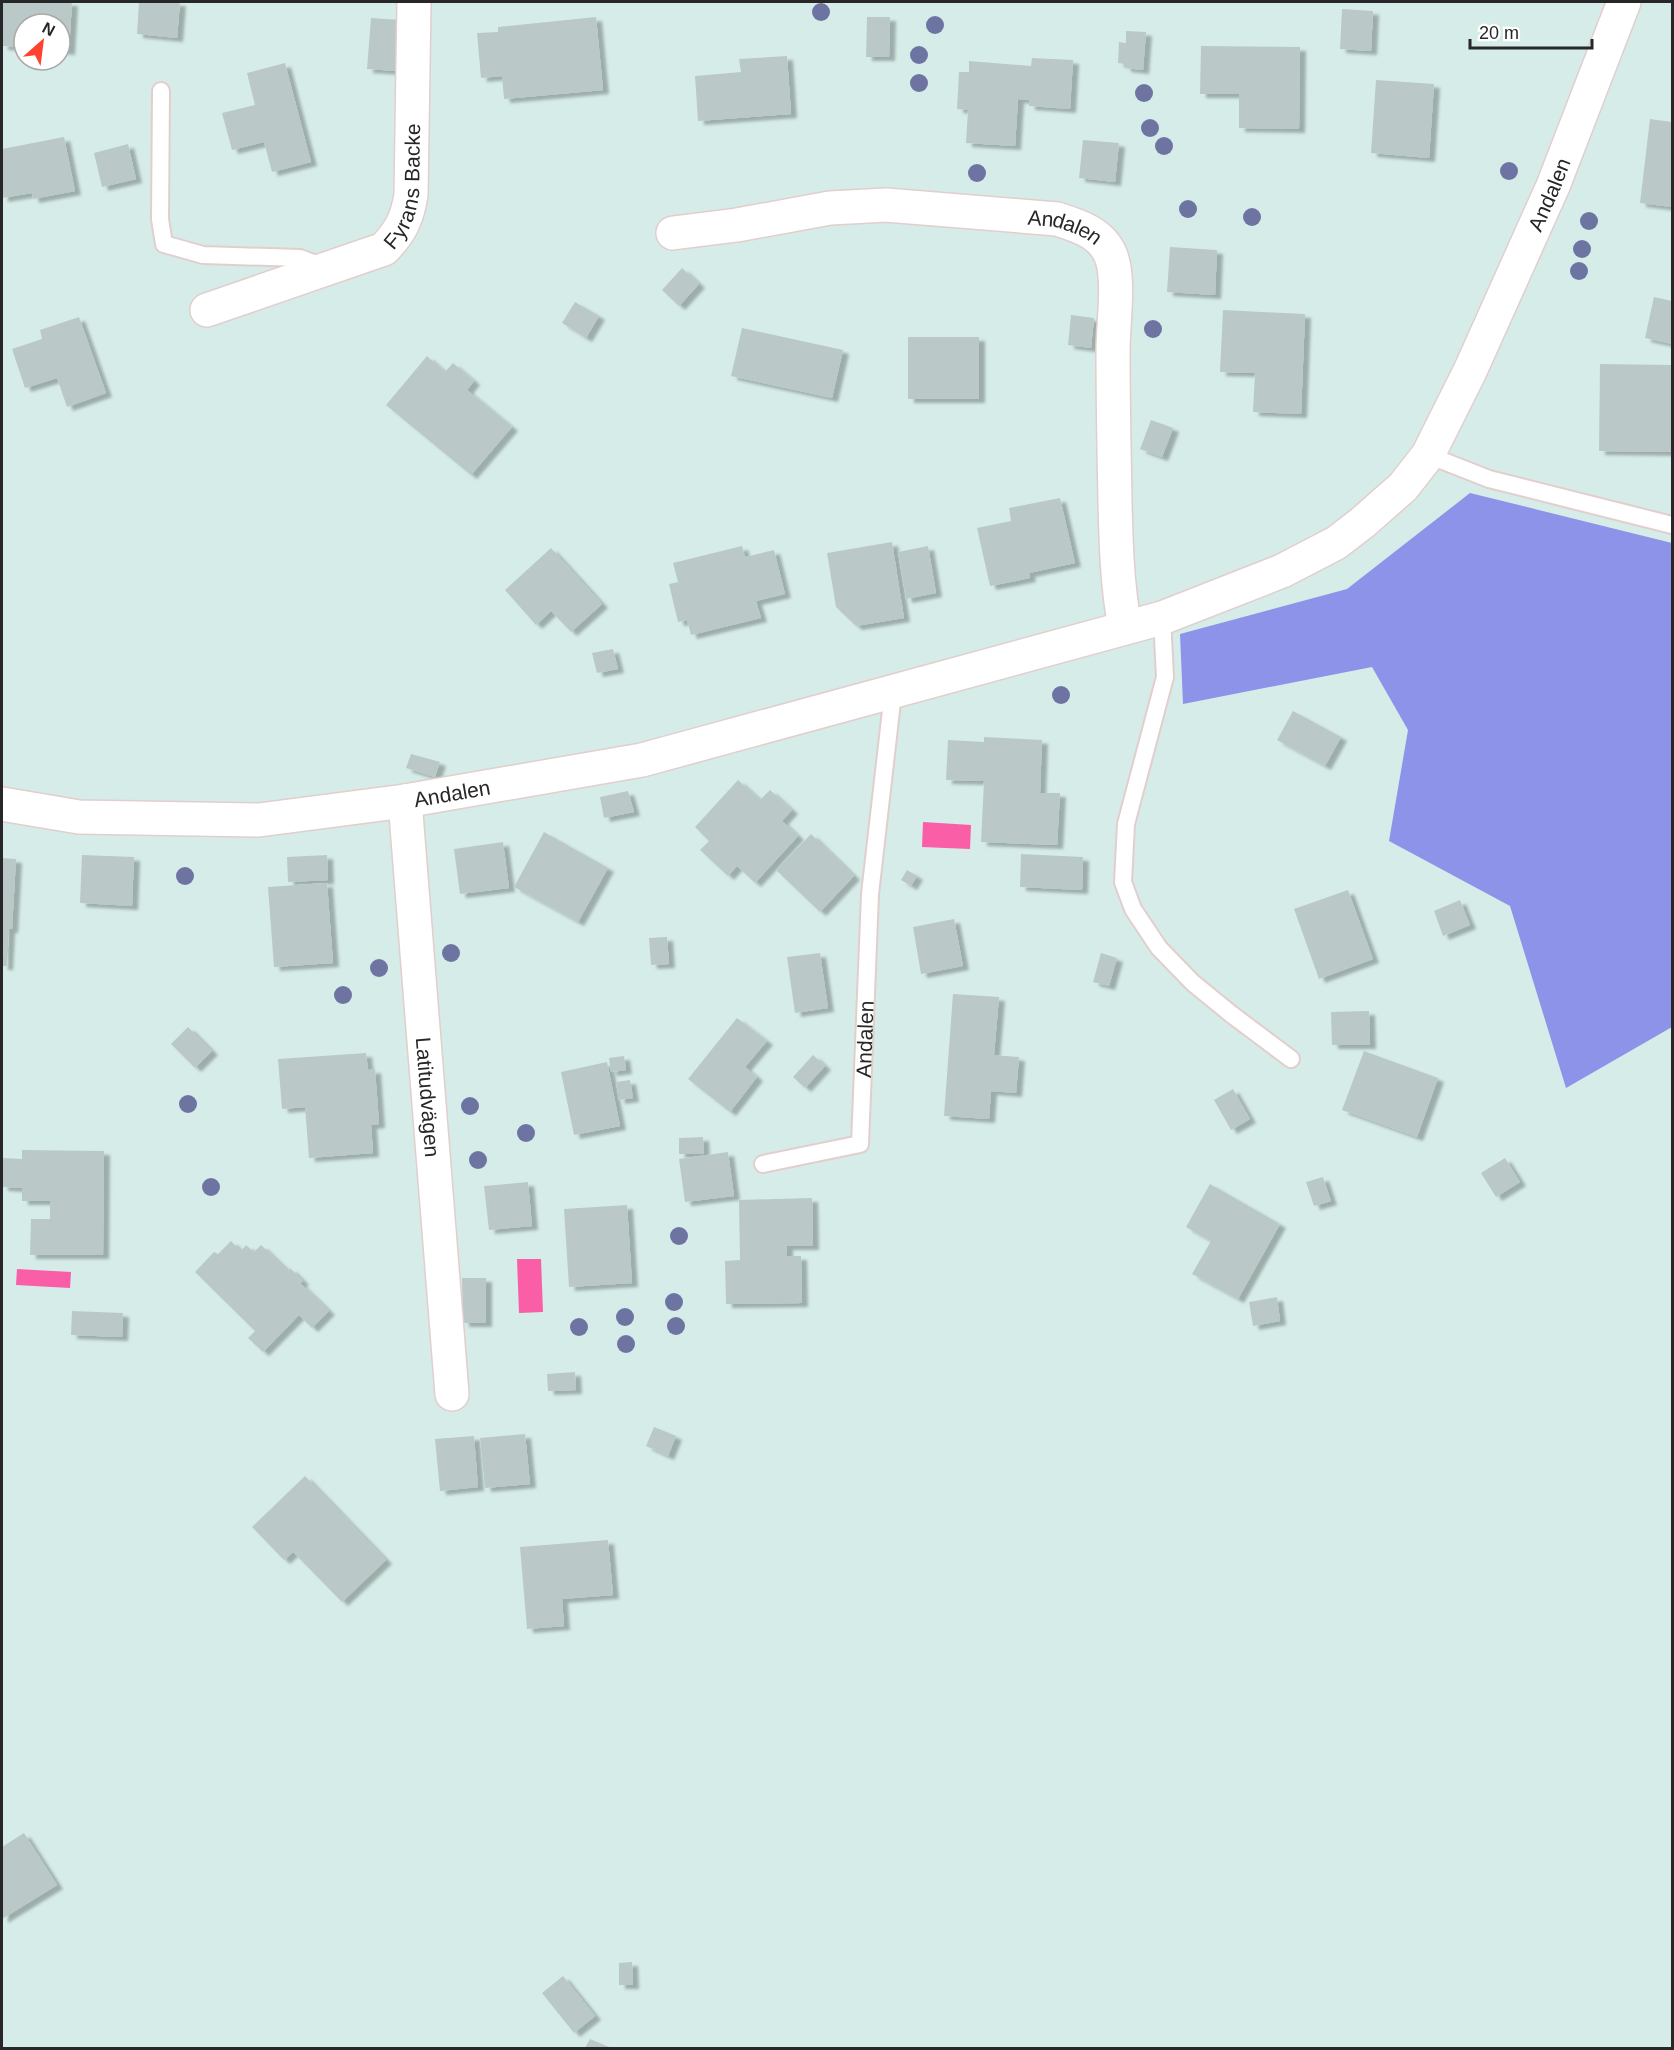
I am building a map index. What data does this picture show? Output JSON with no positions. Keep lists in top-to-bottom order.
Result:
{
  "streets": {
    "street": ["Fyrans Backe", "Andalen", "Latitudvägen"]
  },
  "crossings": [
    ["Andalen", "Latitudvägen"]
  ],
  "scale_bar": "20 m",
  "north": "top right"
}
